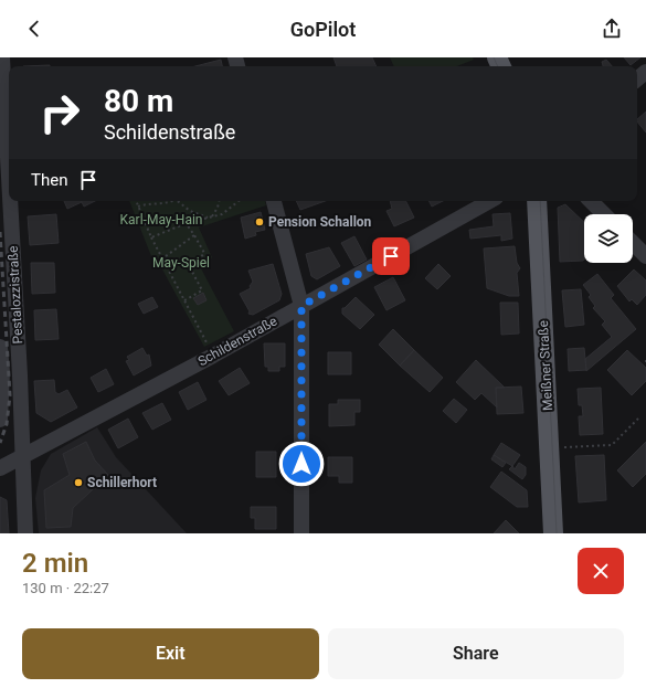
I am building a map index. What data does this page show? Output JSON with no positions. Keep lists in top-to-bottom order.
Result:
{
  "streets": {
    "main road": ["Meißner Straße"],
    "street": ["Pestalozzistraße", "Schildenstraße"]
  },
  "crossings": [
    ["Pestalozzistraße", "Schildenstraße"]
  ],
  "parks": ["Karl-May-Hain", "May-Spiel"],
  "places": ["Pension Schallon", "Schillerhort"],
  "page": {
    "header": "GoPilot",
    "turn": ["80 m", "Schildenstraße"],
    "then": "Then",
    "heading": ["2 min", "130 m · 22:27"],
    "buttons": ["Exit", "Share"]
  }
}
